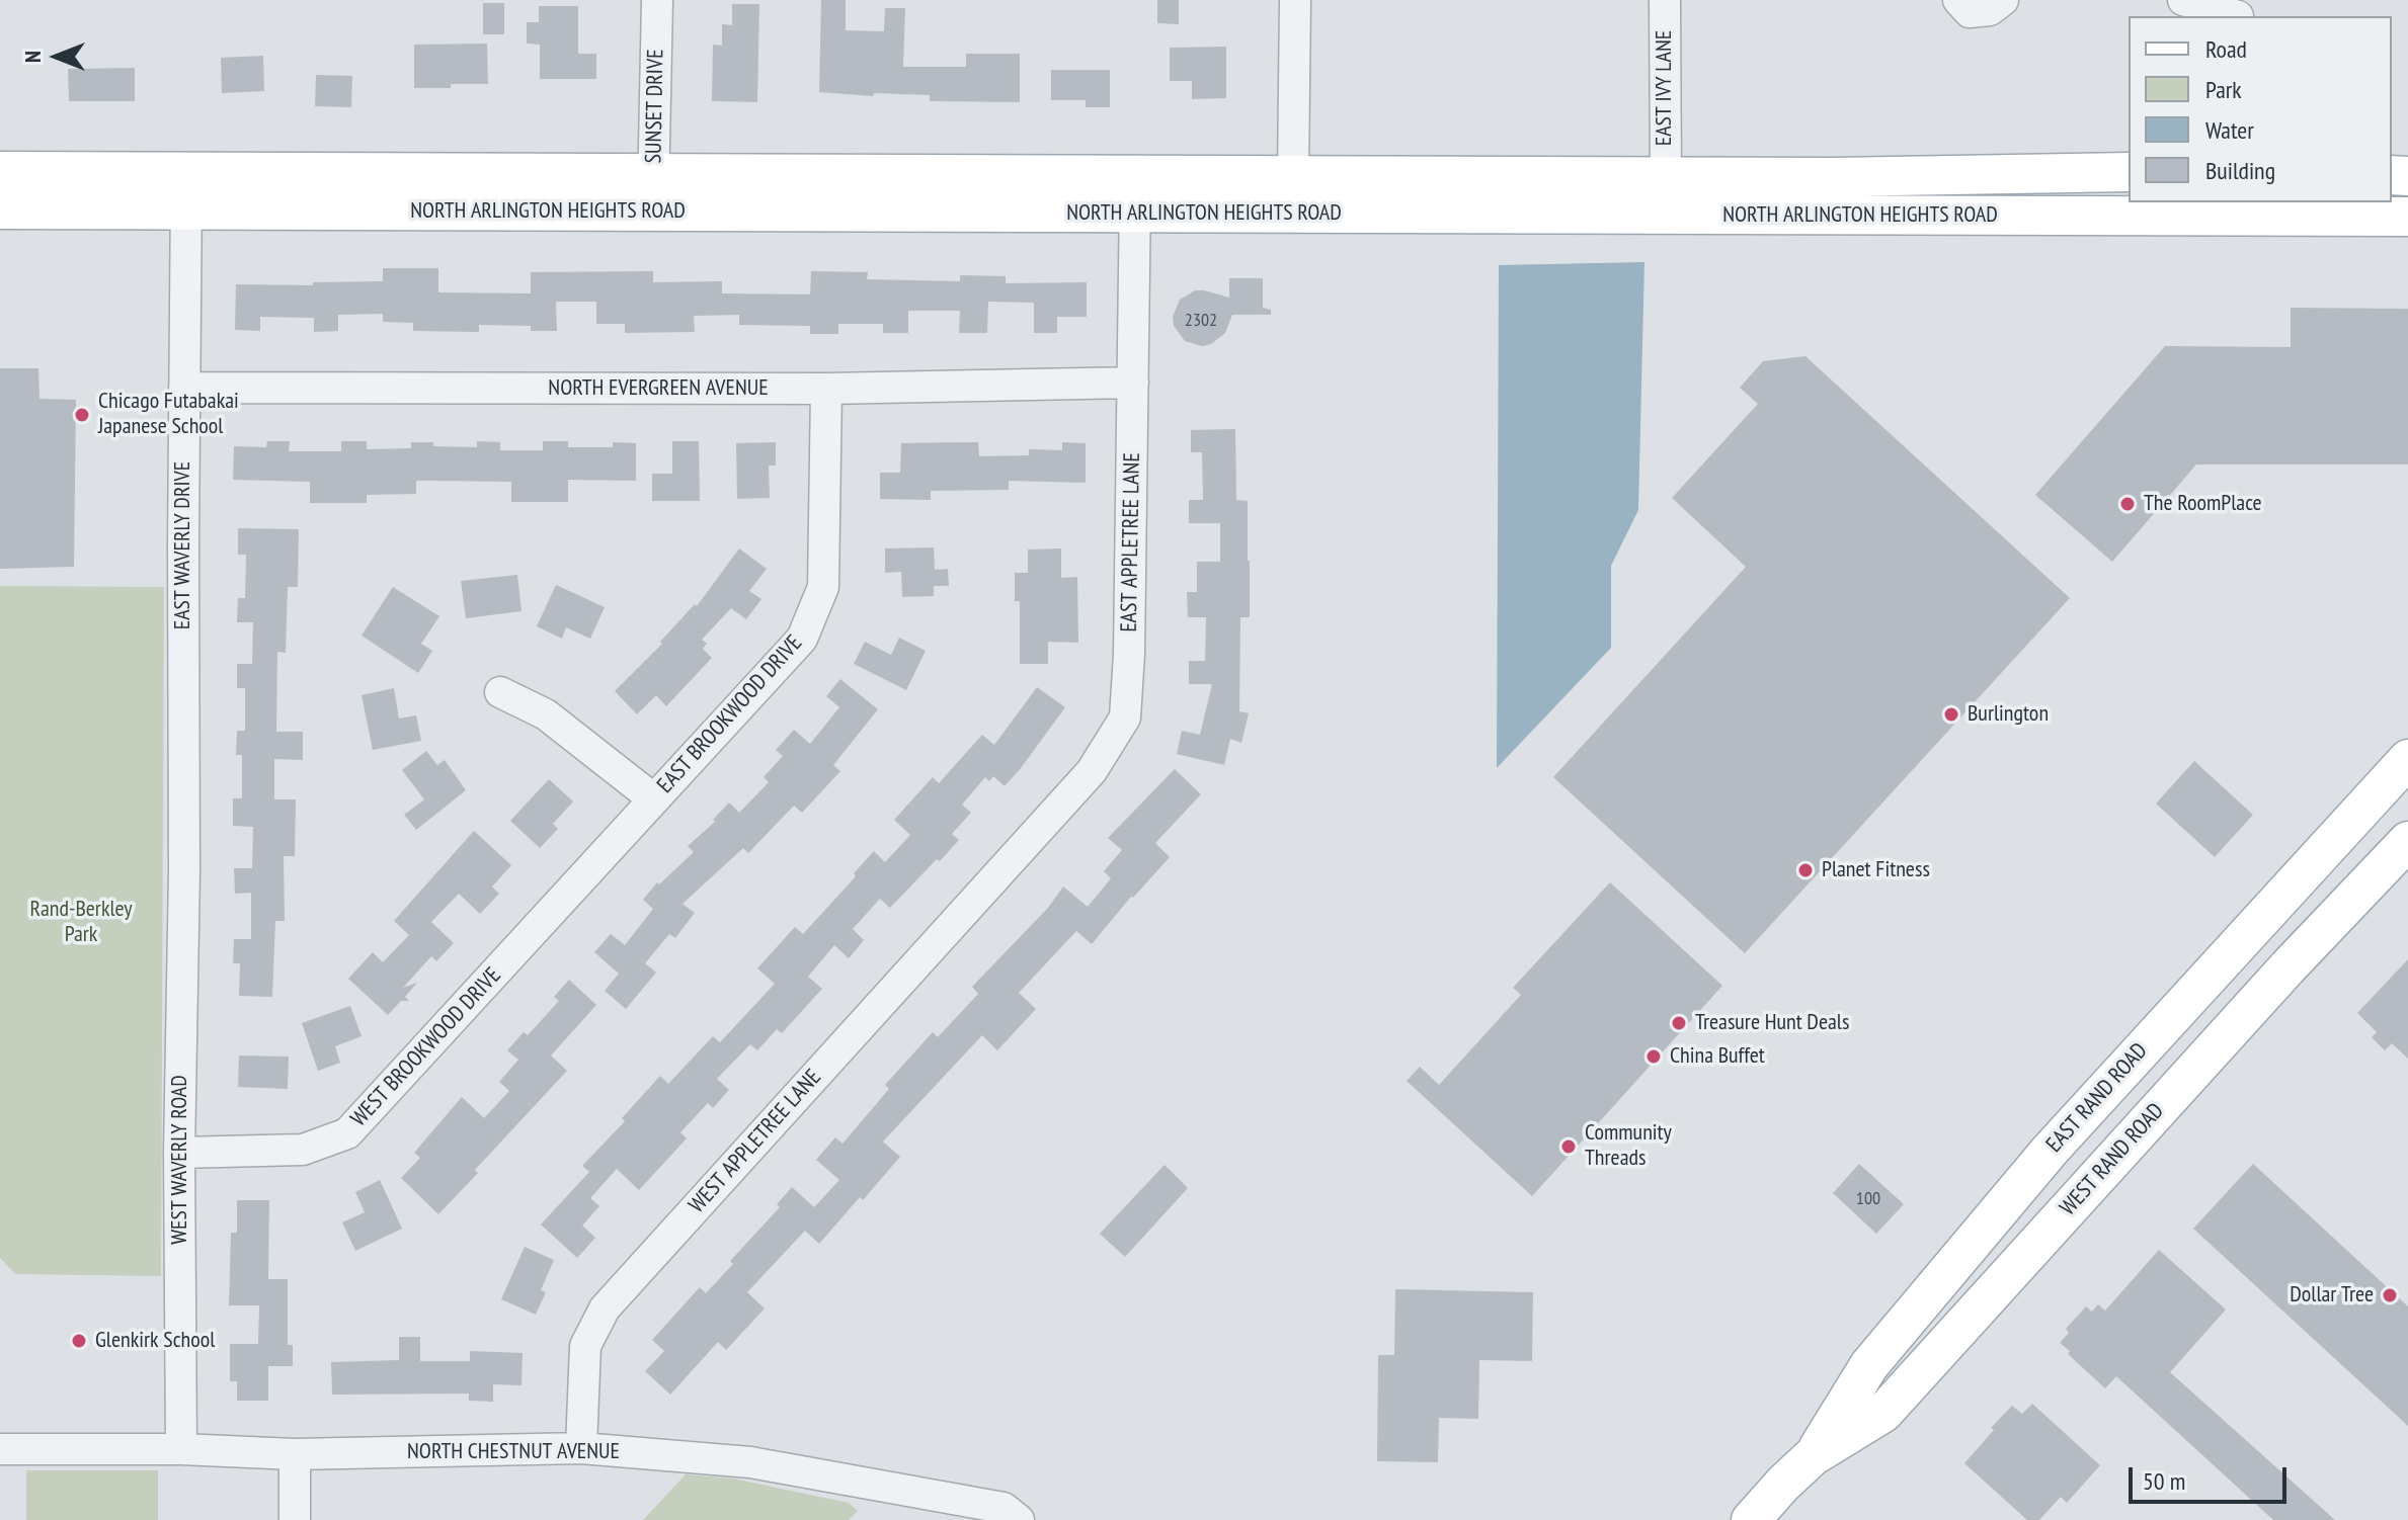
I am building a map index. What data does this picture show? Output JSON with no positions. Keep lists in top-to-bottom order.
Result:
{
  "streets": {
    "main road": ["NORTH ARLINGTON HEIGHTS ROAD", "EAST RAND ROAD", "WEST RAND ROAD"],
    "street": [
      "EAST IVY LANE",
      "SUNSET DRIVE",
      "NORTH EVERGREEN AVENUE",
      "EAST APPLETREE LANE",
      "EAST WAVERLY DRIVE",
      "EAST BROOKWOOD DRIVE",
      "WEST BROOKWOOD DRIVE",
      "WEST APPLETREE LANE",
      "WEST WAVERLY ROAD",
      "NORTH CHESTNUT AVENUE"
    ]
  },
  "crossings": [
    ["EAST IVY LANE", "NORTH ARLINGTON HEIGHTS ROAD"],
    ["SUNSET DRIVE", "NORTH ARLINGTON HEIGHTS ROAD"],
    ["NORTH ARLINGTON HEIGHTS ROAD", "EAST APPLETREE LANE"],
    ["NORTH ARLINGTON HEIGHTS ROAD", "EAST WAVERLY DRIVE"],
    ["NORTH EVERGREEN AVENUE", "EAST APPLETREE LANE"],
    ["NORTH EVERGREEN AVENUE", "EAST WAVERLY DRIVE"],
    ["NORTH EVERGREEN AVENUE", "EAST BROOKWOOD DRIVE"],
    ["EAST APPLETREE LANE", "WEST APPLETREE LANE"],
    ["EAST WAVERLY DRIVE", "WEST WAVERLY ROAD"],
    ["EAST BROOKWOOD DRIVE", "WEST BROOKWOOD DRIVE"],
    ["WEST BROOKWOOD DRIVE", "WEST WAVERLY ROAD"],
    ["EAST RAND ROAD", "WEST RAND ROAD"],
    ["WEST APPLETREE LANE", "NORTH CHESTNUT AVENUE"],
    ["WEST WAVERLY ROAD", "NORTH CHESTNUT AVENUE"]
  ],
  "parks": ["Rand-Berkley Park"],
  "places": [
    "Chicago Futabakai Japanese School",
    "The RoomPlace",
    "Burlington",
    "Planet Fitness",
    "Treasure Hunt Deals",
    "China Buffet",
    "Community Threads",
    "Dollar Tree",
    "Glenkirk School"
  ],
  "house_numbers": ["2302", "100"],
  "legend": [
    "Road",
    "Park",
    "Water",
    "Building"
  ],
  "scale_bar": "50 m",
  "north": "left"
}
